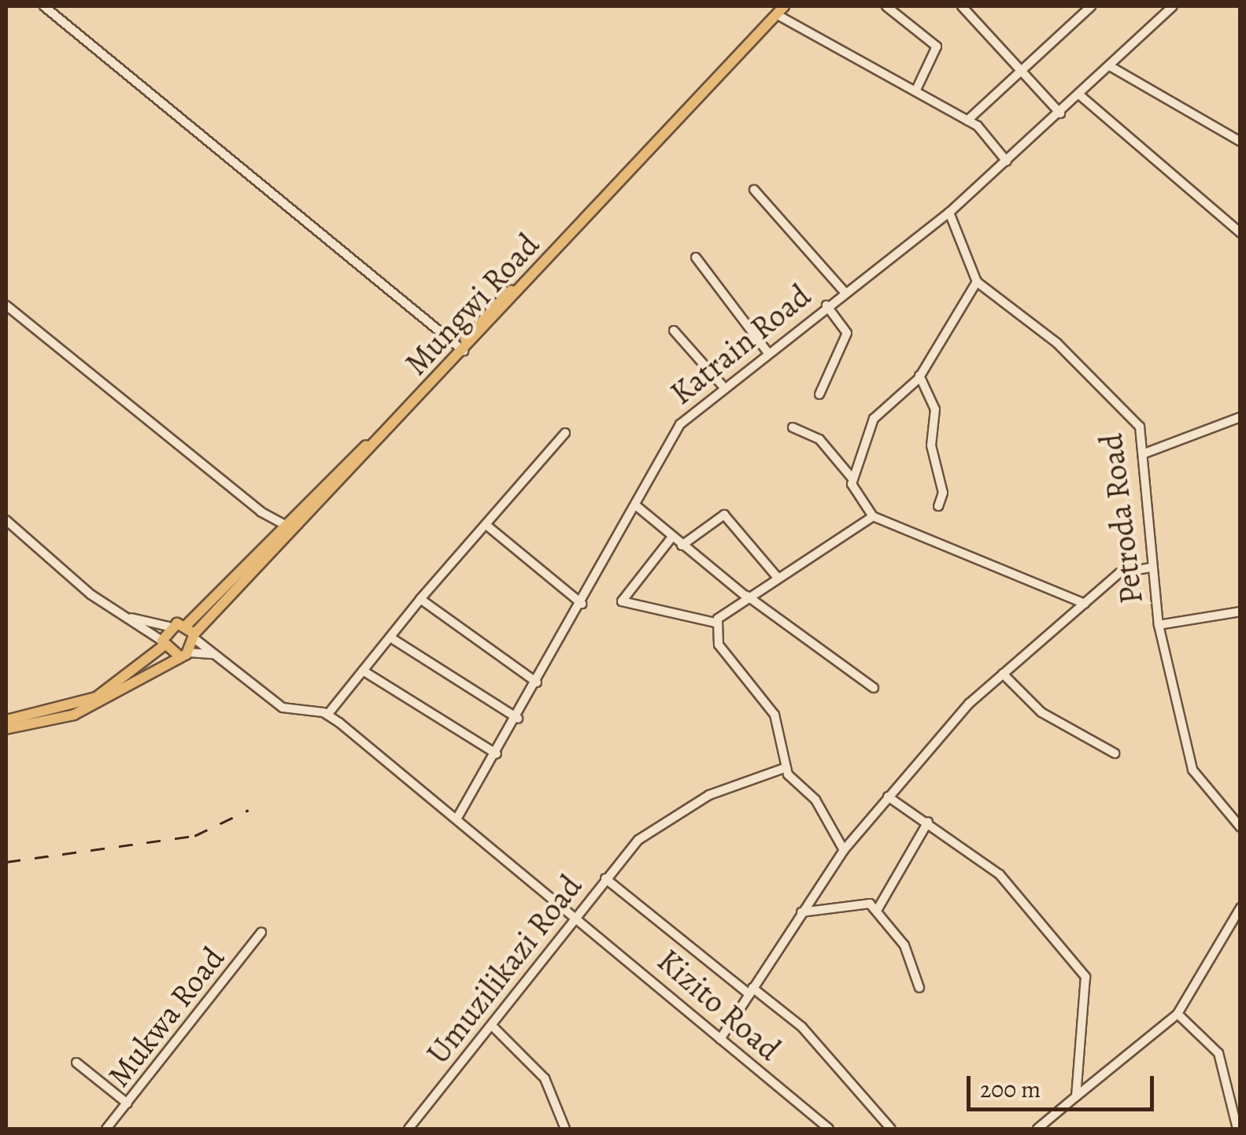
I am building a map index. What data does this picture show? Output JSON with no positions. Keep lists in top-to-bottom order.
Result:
{
  "streets": {
    "main road": ["Mungwi Road"],
    "street": [
      "Katrain Road",
      "Petroda Road",
      "Umuzilikazi Road",
      "Kizito Road",
      "Mukwa Road"
    ]
  },
  "crossings": [
    ["Katrain Road", "Petroda Road"],
    ["Katrain Road", "Kizito Road"],
    ["Umuzilikazi Road", "Kizito Road"]
  ],
  "scale_bar": "200 m"
}
